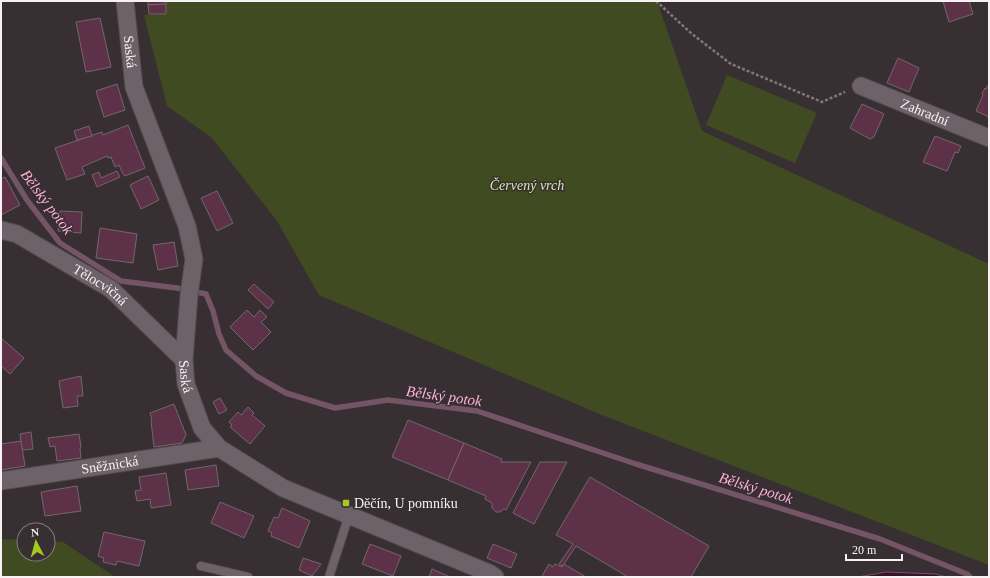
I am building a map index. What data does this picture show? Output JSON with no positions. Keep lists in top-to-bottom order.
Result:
{
  "streets": {
    "street": [
      "Saská",
      "Zahradní",
      "Tělocvičná",
      "Sněžnická"
    ]
  },
  "crossings": [
    ["Saská", "Tělocvičná"],
    ["Saská", "Sněžnická"]
  ],
  "water": ["Bělský potok"],
  "parks": ["Červený vrch"],
  "places": {
    "transit": ["Děčín, U pomníku"]
  },
  "scale_bar": "20 m",
  "north": "top"
}
